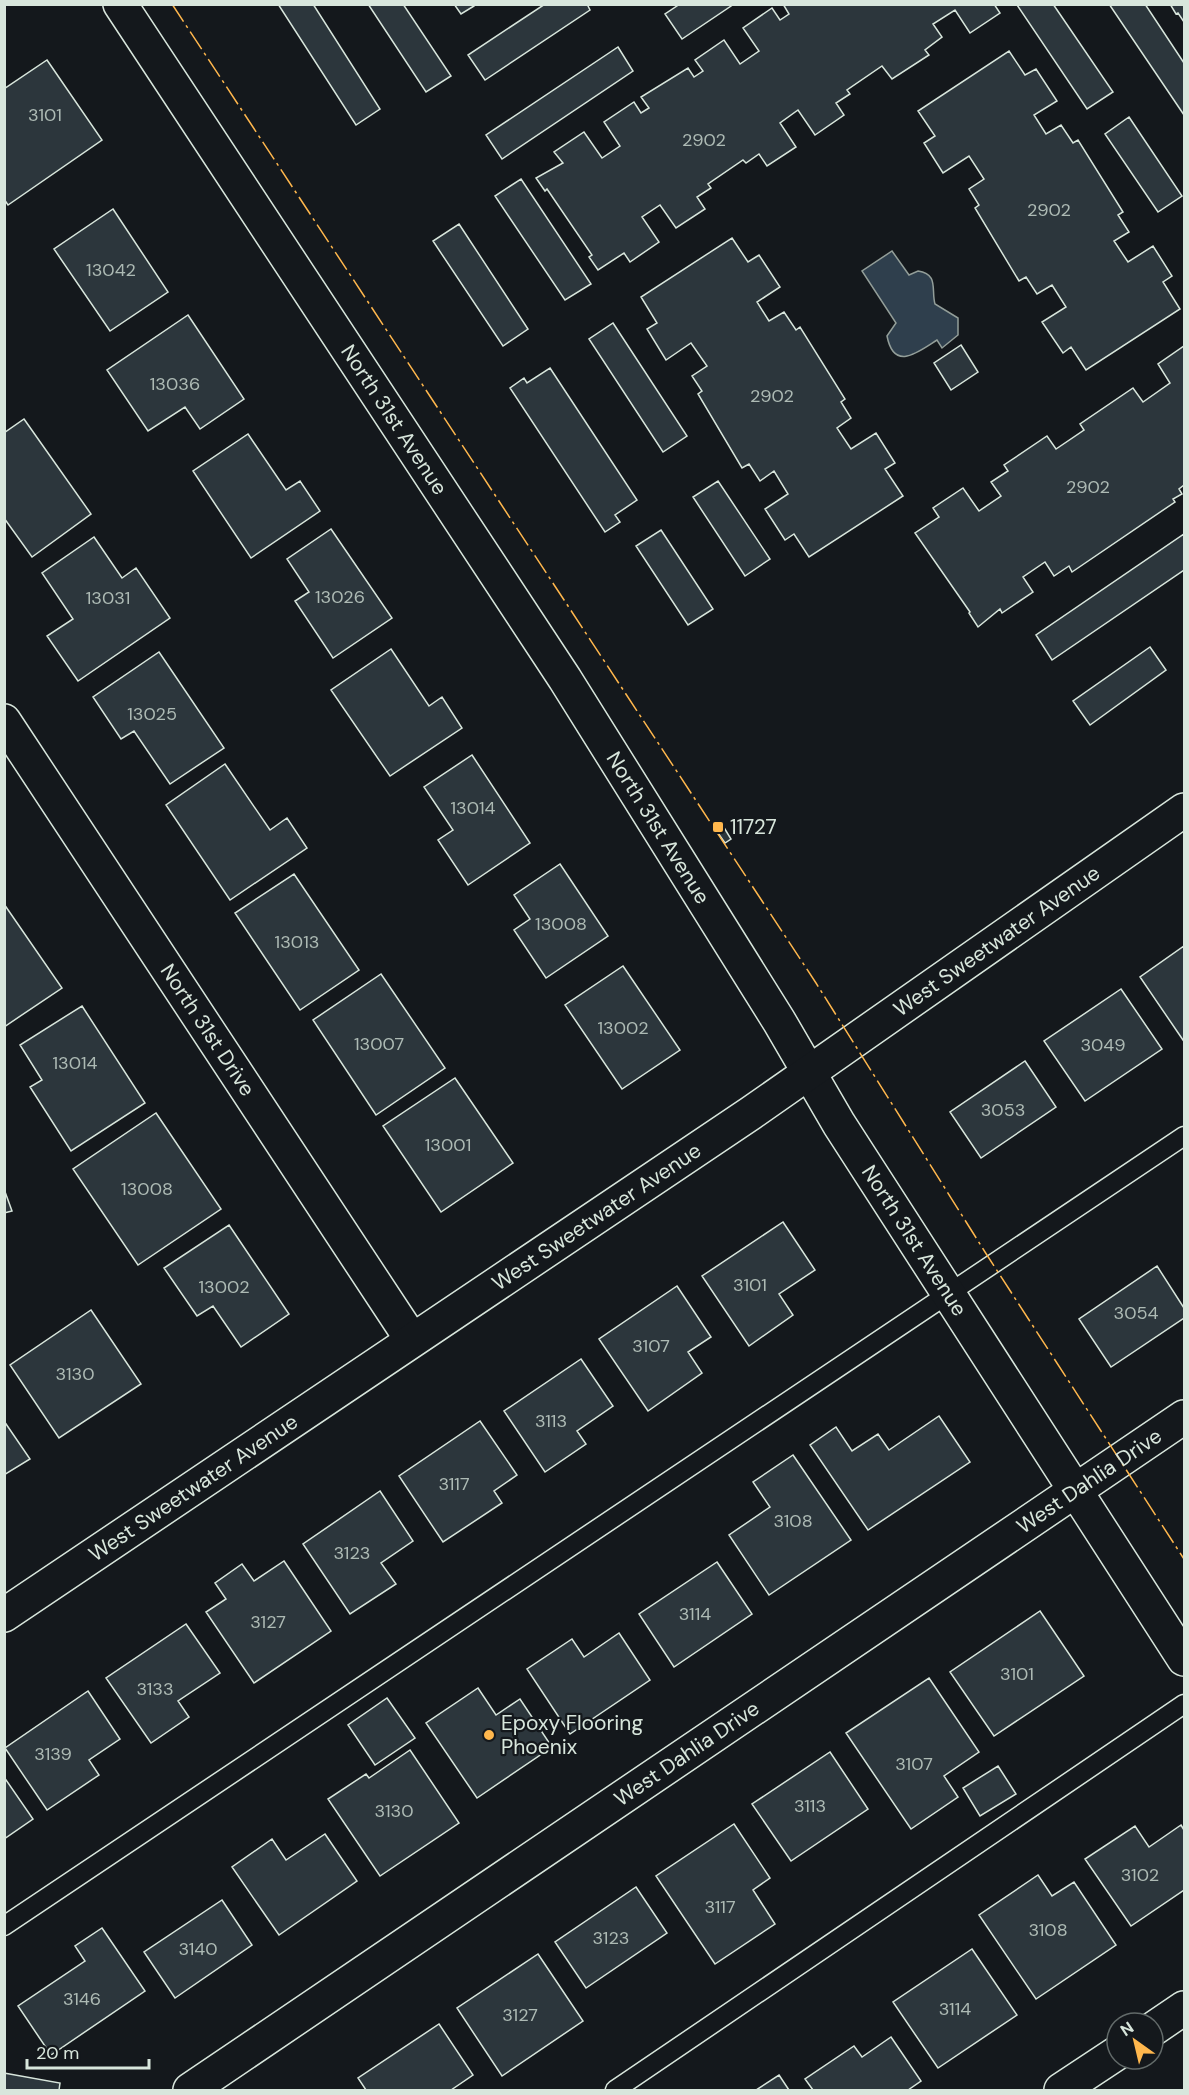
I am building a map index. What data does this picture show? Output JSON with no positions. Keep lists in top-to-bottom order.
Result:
{
  "streets": {
    "street": [
      "North 31st Avenue",
      "West Sweetwater Avenue",
      "North 31st Drive",
      "West Dahlia Drive"
    ]
  },
  "crossings": [
    ["North 31st Avenue", "West Sweetwater Avenue"],
    ["North 31st Avenue", "West Dahlia Drive"],
    ["West Sweetwater Avenue", "North 31st Drive"]
  ],
  "places": {
    "transit": ["11727"],
    "other": ["Epoxy Flooring Phoenix"]
  },
  "house_numbers": [
    "3101",
    "2902",
    "2902",
    "13042",
    "13036",
    "2902",
    "2902",
    "13026",
    "13031",
    "13025",
    "13014",
    "13008",
    "13013",
    "13002",
    "13007",
    "3049",
    "13014",
    "3053",
    "13001",
    "13008",
    "3101",
    "13002",
    "3054",
    "3107",
    "3130",
    "3113",
    "3117",
    "3108",
    "3123",
    "3114",
    "3127",
    "3101",
    "3133",
    "3139",
    "3107",
    "3113",
    "3130",
    "3102",
    "3117",
    "3108",
    "3123",
    "3140",
    "3146",
    "3114",
    "3127"
  ],
  "scale_bar": "20 m",
  "north": "top left"
}
